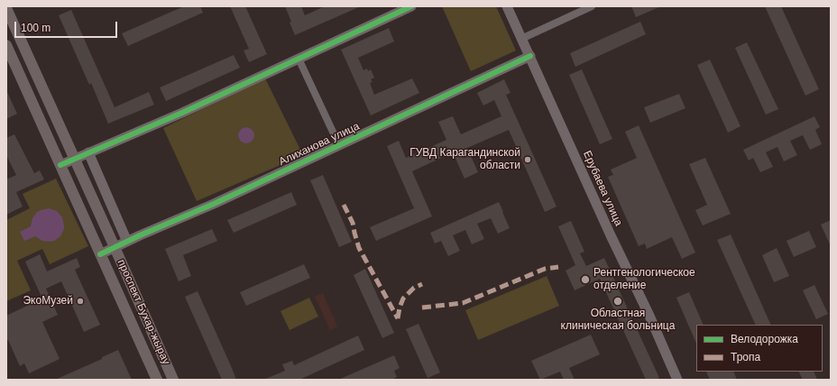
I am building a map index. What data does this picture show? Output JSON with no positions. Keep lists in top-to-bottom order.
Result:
{
  "streets": {
    "main road": ["проспект Бухар-жырау"],
    "street": ["Алиханова улица", "Ерубаева улица"]
  },
  "crossings": [
    ["Алиханова улица", "Ерубаева улица"],
    ["Алиханова улица", "проспект Бухар-жырау"]
  ],
  "places": [
    "ГУВД Карагандинской области",
    "Рентгенологическое отделение",
    "ЭкоМузей",
    "Областная клиническая больница"
  ],
  "legend": ["Велодорожка", "Тропа"],
  "scale_bar": "100 m"
}
